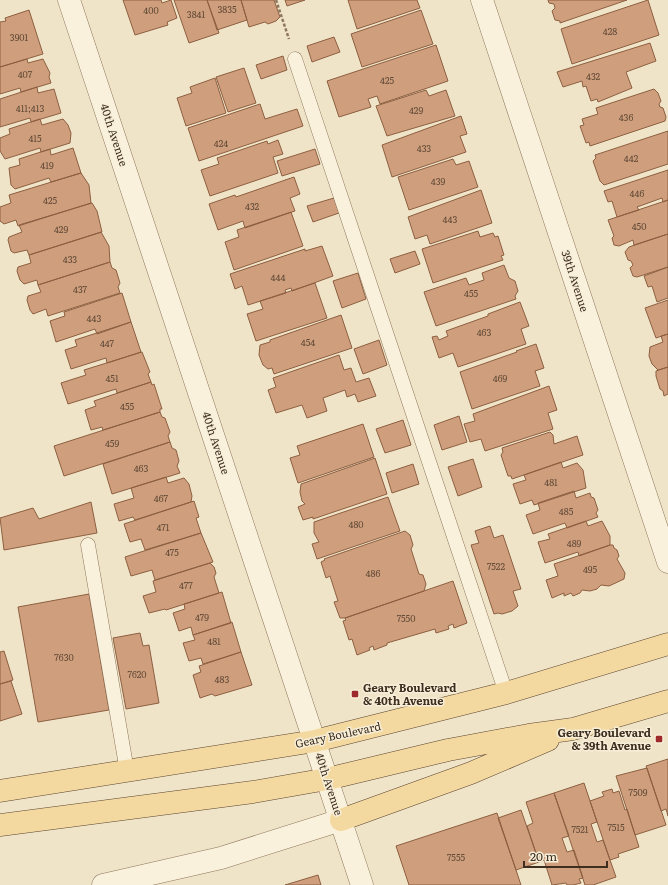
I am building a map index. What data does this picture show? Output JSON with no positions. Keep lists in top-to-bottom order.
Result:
{
  "streets": {
    "main road": ["Geary Boulevard"],
    "street": ["40th Avenue", "39th Avenue"]
  },
  "crossings": [
    ["40th Avenue", "Geary Boulevard"]
  ],
  "places": {
    "transit": ["Geary Boulevard & 40th Avenue", "Geary Boulevard & 39th Avenue"]
  },
  "house_numbers": [
    "3835",
    "400",
    "3841",
    "428",
    "3901",
    "407",
    "432",
    "425",
    "411;413",
    "429",
    "436",
    "415",
    "424",
    "433",
    "442",
    "419",
    "439",
    "446",
    "425",
    "432",
    "443",
    "450",
    "429",
    "433",
    "444",
    "437",
    "455",
    "443",
    "463",
    "454",
    "447",
    "451",
    "469",
    "455",
    "459",
    "463",
    "481",
    "467",
    "485",
    "480",
    "471",
    "489",
    "475",
    "7522",
    "495",
    "486",
    "477",
    "479",
    "7550",
    "481",
    "7630",
    "7620",
    "483",
    "7509",
    "7515",
    "7521",
    "7555"
  ],
  "scale_bar": "20 m"
}
